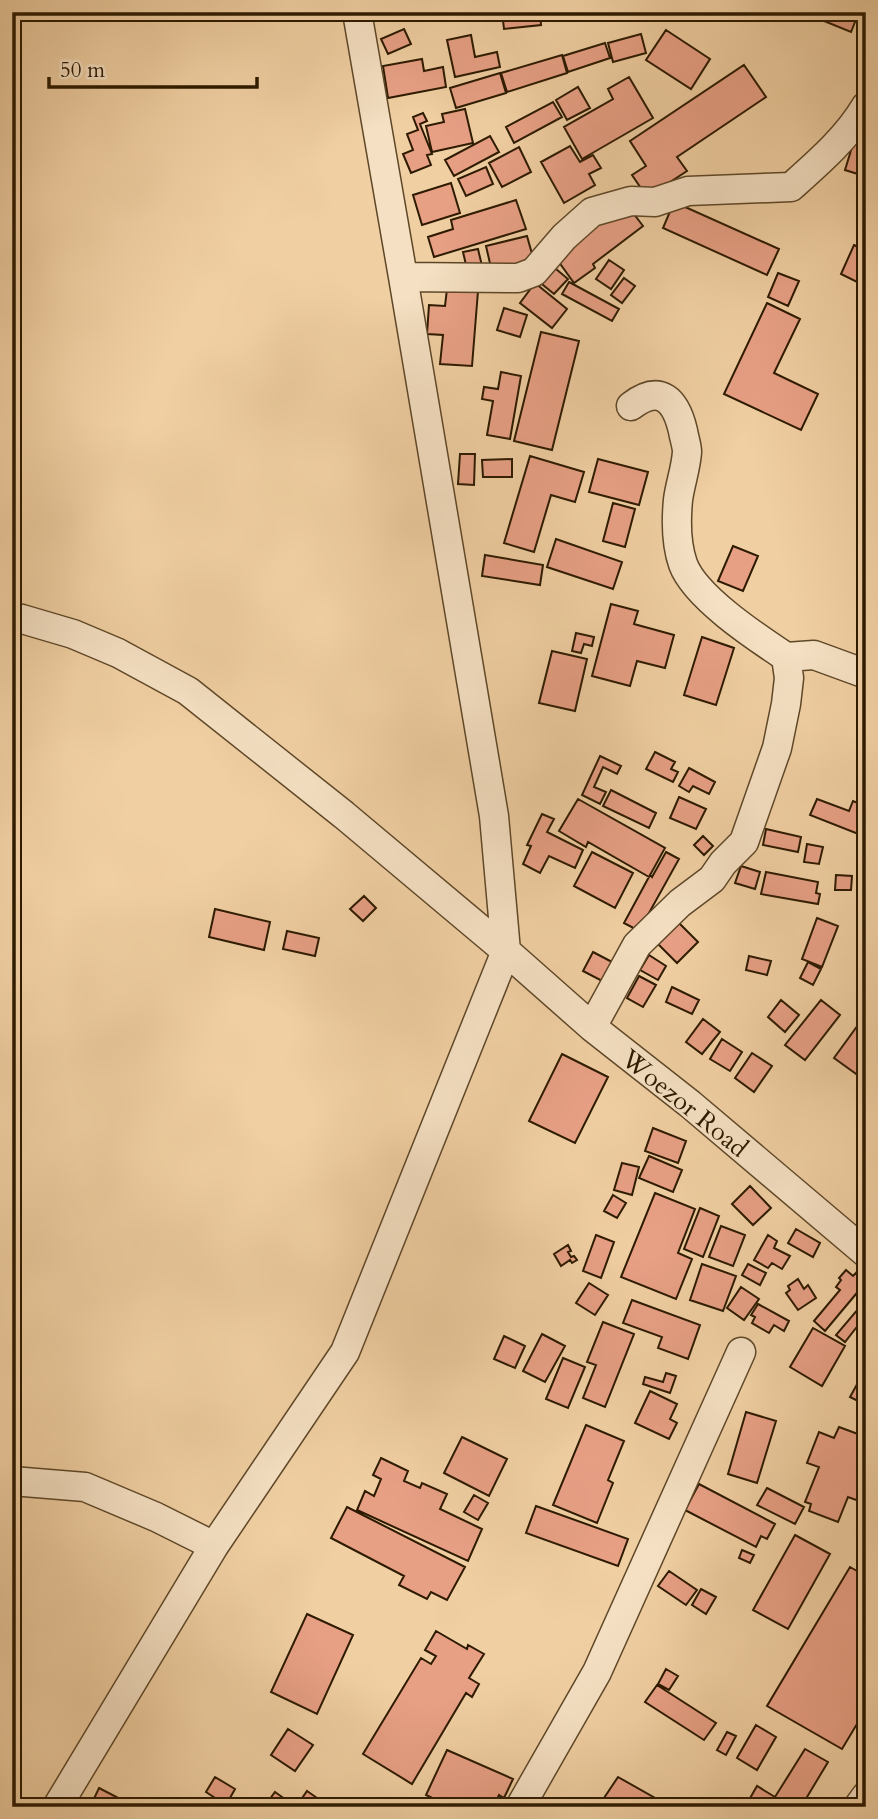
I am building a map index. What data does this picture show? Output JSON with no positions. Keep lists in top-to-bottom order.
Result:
{
  "streets": {
    "street": ["Woezor Road"]
  },
  "scale_bar": "50 m"
}
